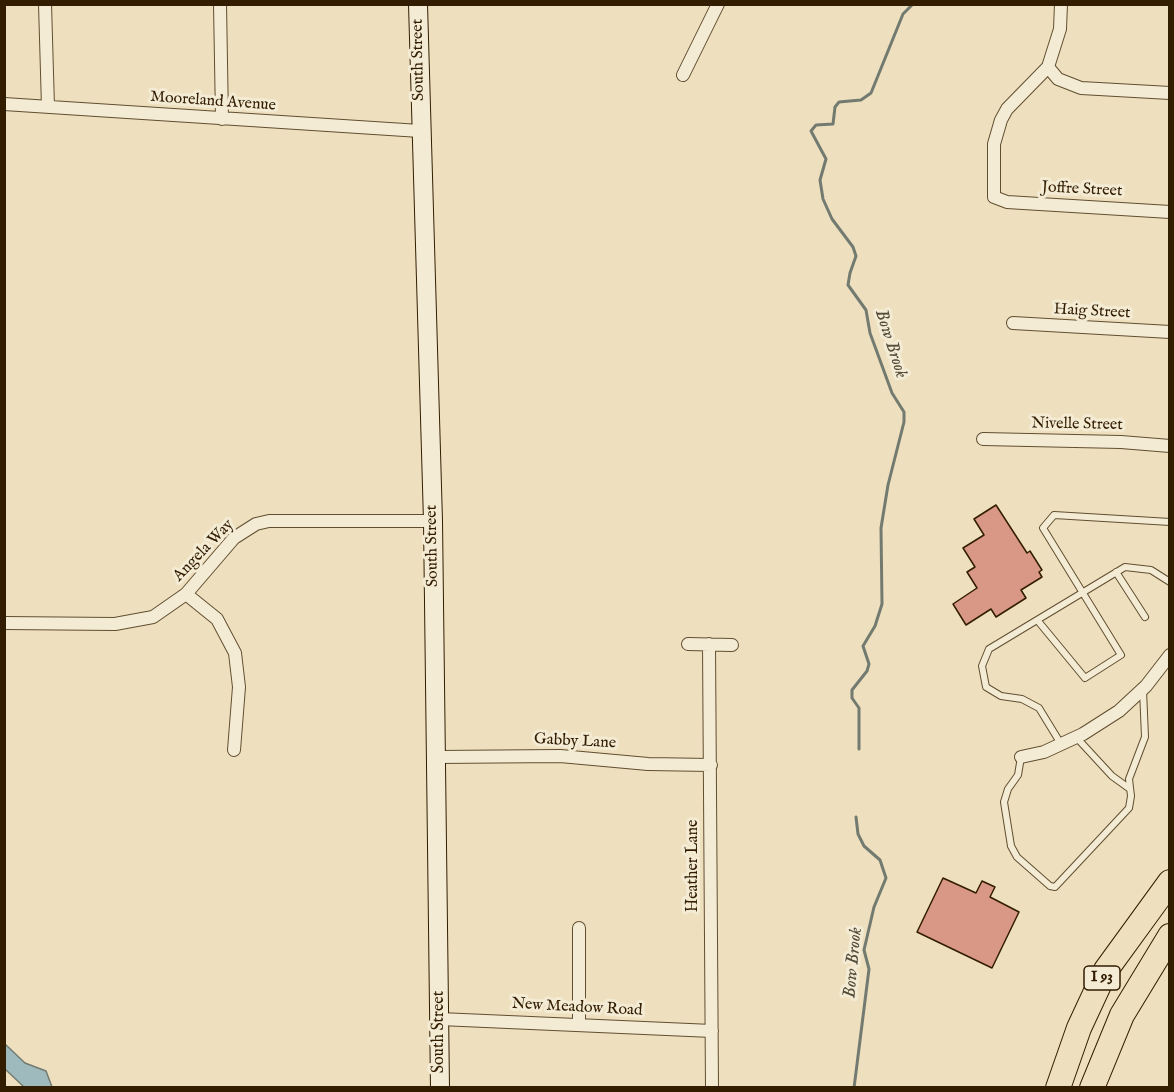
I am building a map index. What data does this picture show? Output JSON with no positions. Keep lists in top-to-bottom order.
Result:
{
  "streets": {
    "highway": ["I 93"],
    "main road": ["South Street"],
    "street": [
      "Mooreland Avenue",
      "Joffre Street",
      "Haig Street",
      "Nivelle Street",
      "Angela Way",
      "Gabby Lane",
      "Heather Lane",
      "New Meadow Road"
    ]
  },
  "crossings": [
    ["South Street", "Mooreland Avenue"],
    ["South Street", "Angela Way"],
    ["South Street", "Gabby Lane"],
    ["South Street", "New Meadow Road"],
    ["Gabby Lane", "Heather Lane"],
    ["Heather Lane", "New Meadow Road"]
  ],
  "water": ["Bow Brook"]
}
